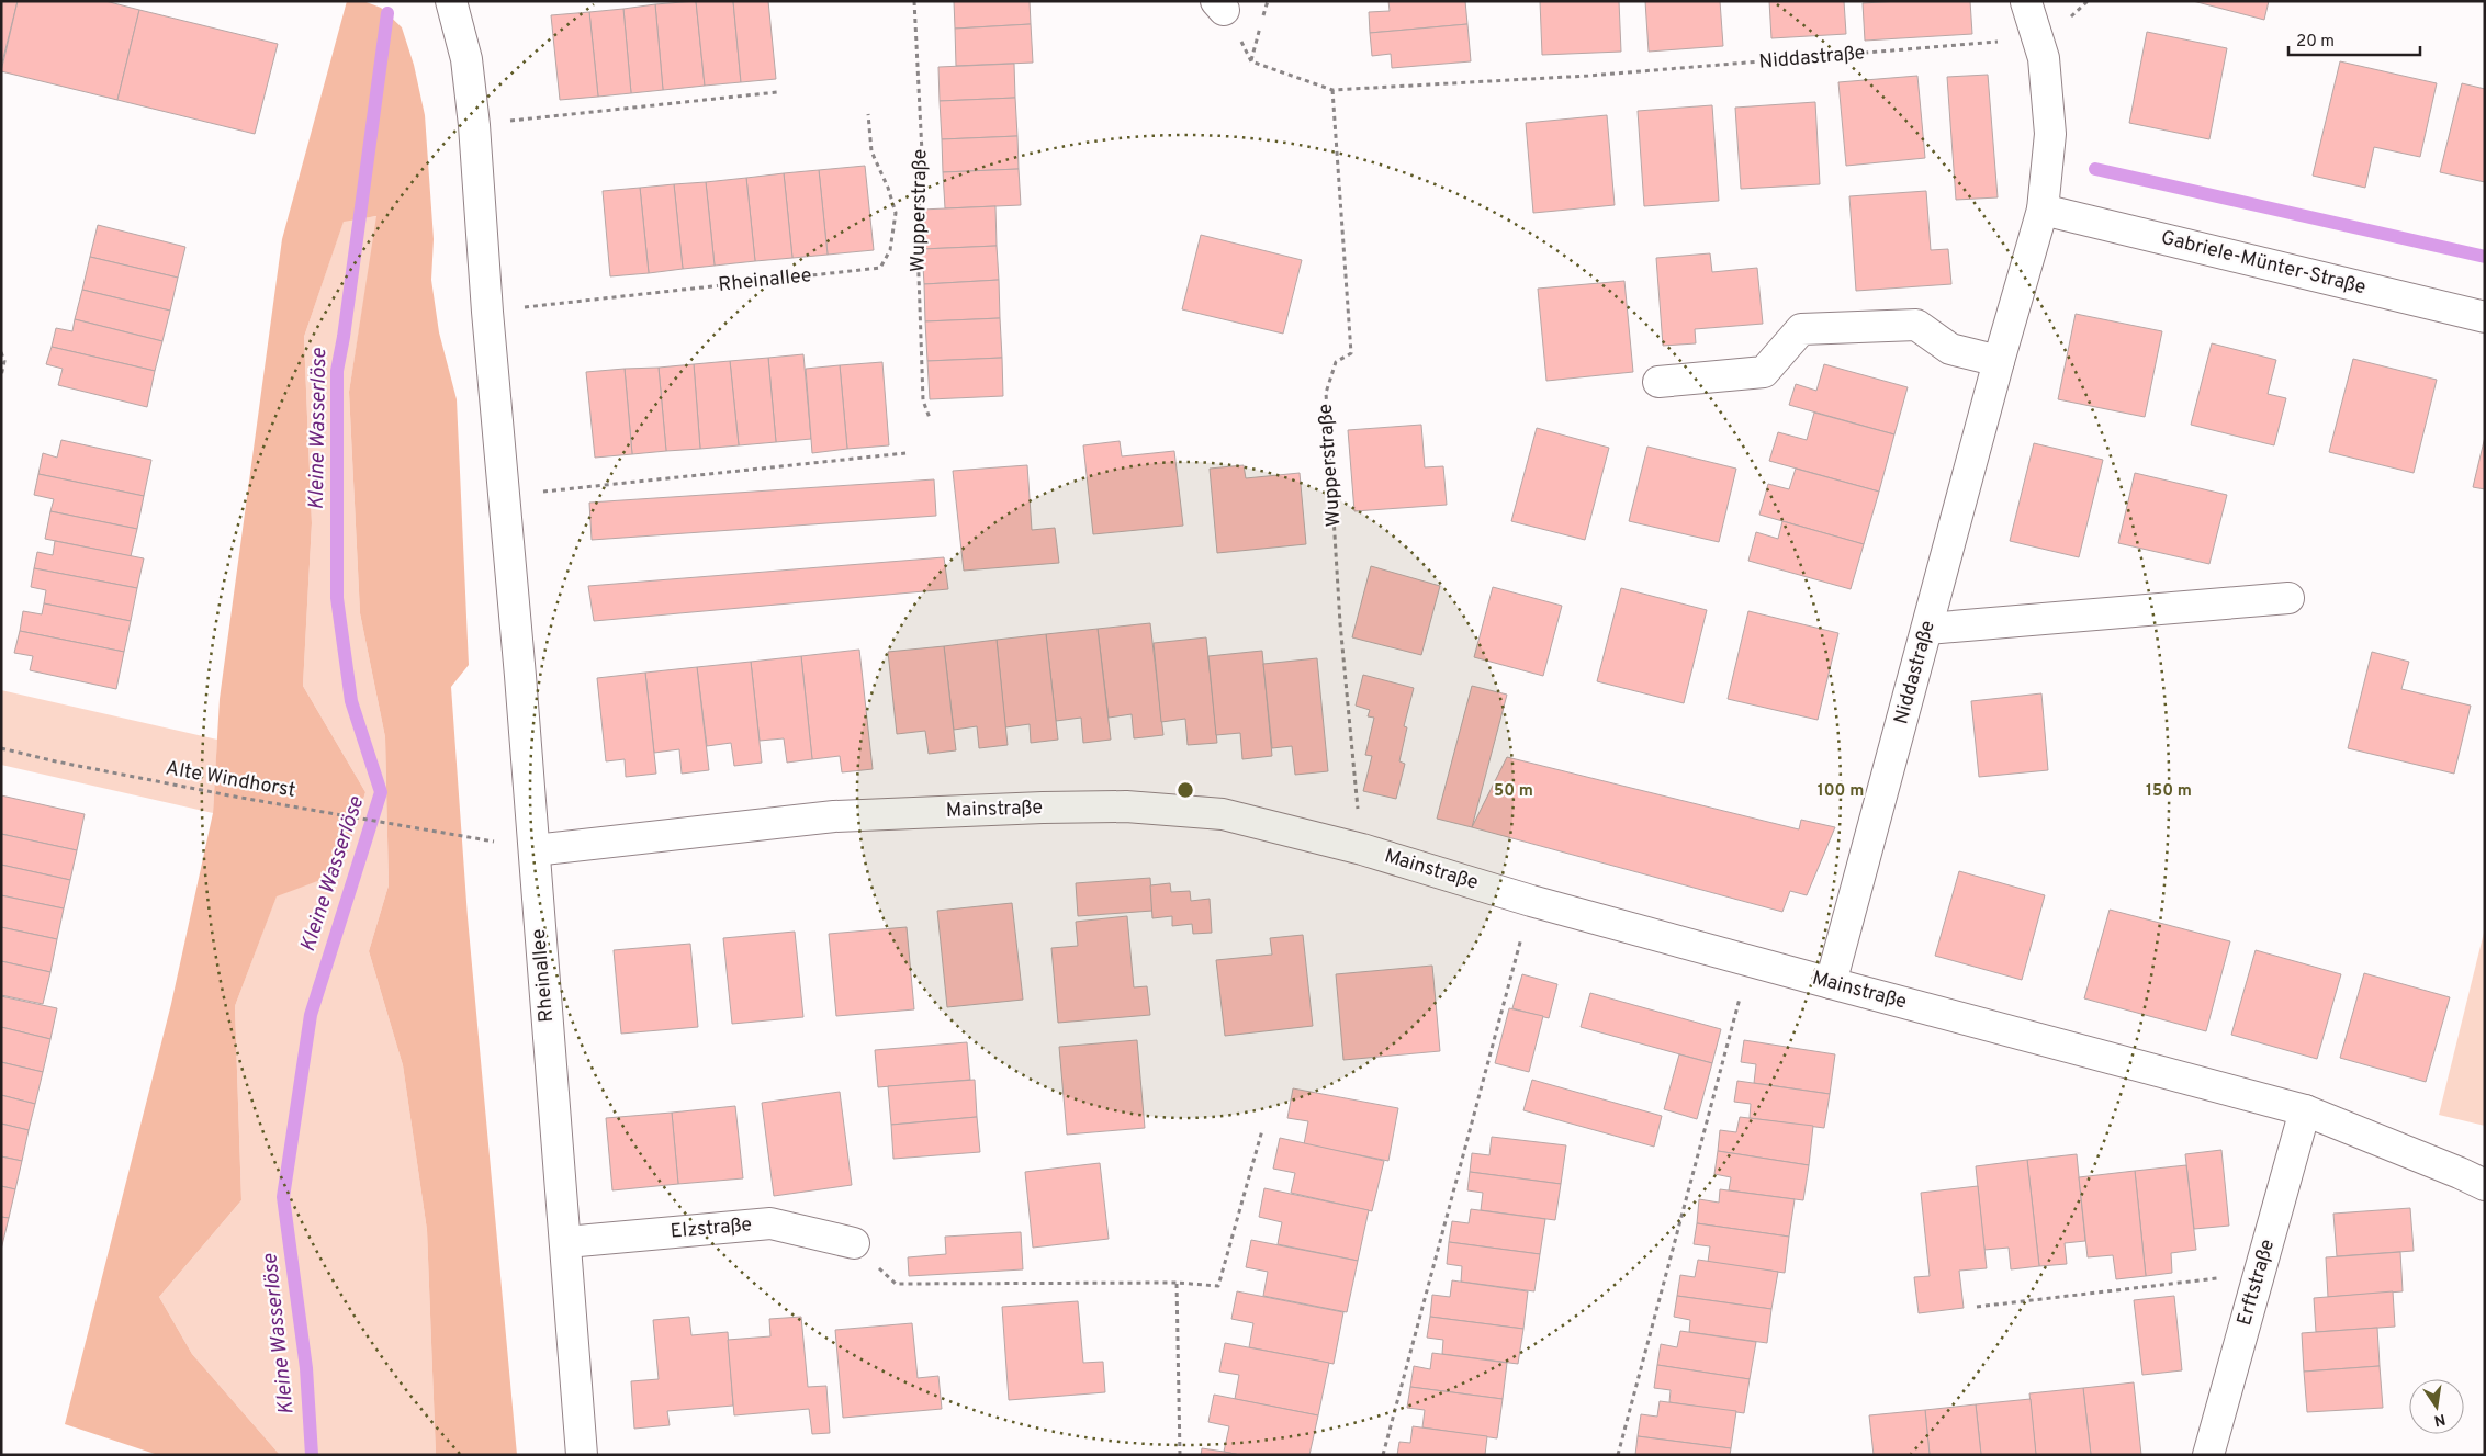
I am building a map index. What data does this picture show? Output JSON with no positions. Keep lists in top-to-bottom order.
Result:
{
  "streets": {
    "street": [
      "Niddastraße",
      "Gabriele-Münter-Straße",
      "Rheinallee",
      "Mainstraße",
      "Elzstraße",
      "Erftstraße"
    ],
    "path": ["Wupperstraße", "Alte Windhorst"]
  },
  "crossings": [
    ["Niddastraße", "Wupperstraße"],
    ["Niddastraße", "Gabriele-Münter-Straße"],
    ["Niddastraße", "Mainstraße"],
    ["Wupperstraße", "Mainstraße"],
    ["Rheinallee", "Mainstraße"],
    ["Rheinallee", "Elzstraße"],
    ["Mainstraße", "Erftstraße"]
  ],
  "water": ["Kleine Wasserlöse"],
  "scale_bar": "20 m",
  "north": "bottom",
  "rings": ["50 m", "100 m", "150 m"]
}
